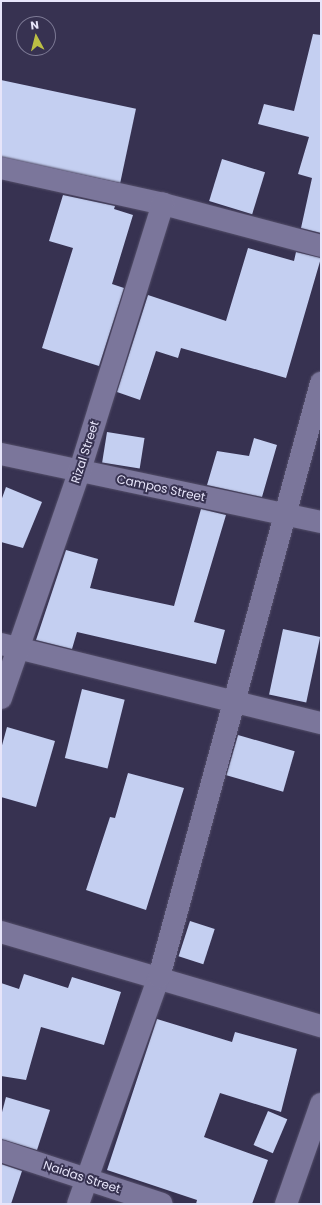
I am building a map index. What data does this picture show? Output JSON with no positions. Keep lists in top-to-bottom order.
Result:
{
  "streets": {
    "street": ["Rizal Street", "Campos Street", "Naidas Street"]
  },
  "crossings": [
    ["Rizal Street", "Campos Street"]
  ],
  "north": "top"
}
